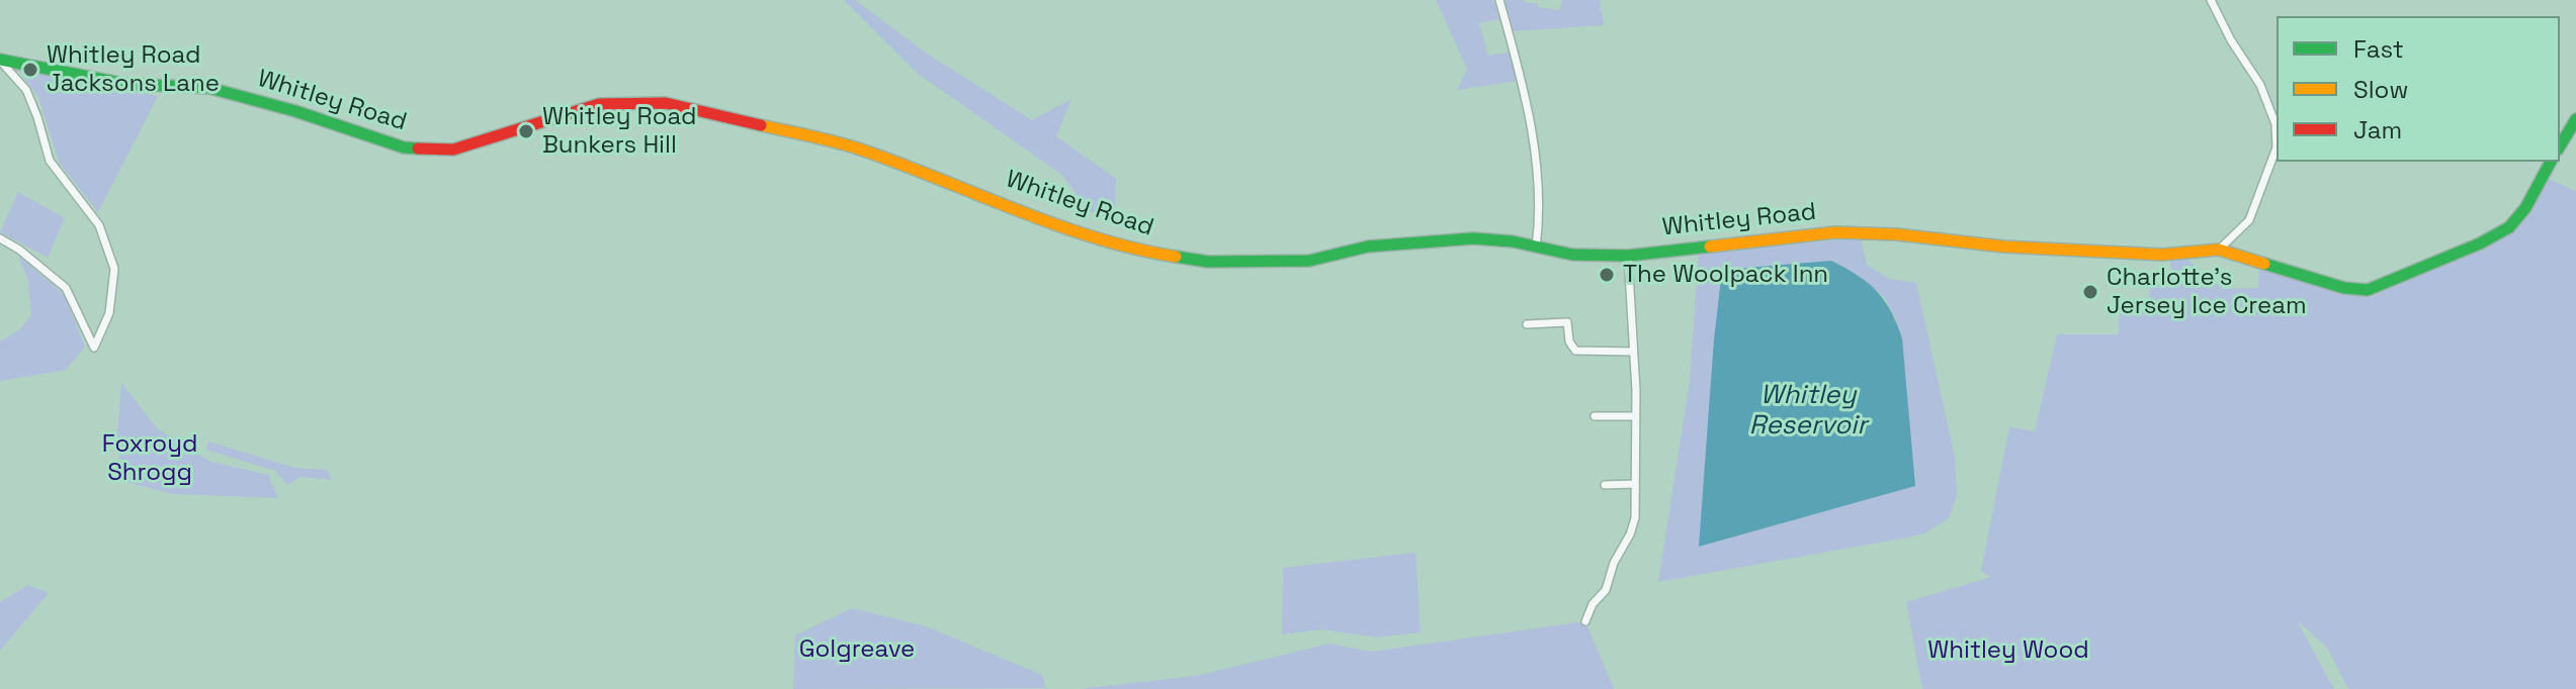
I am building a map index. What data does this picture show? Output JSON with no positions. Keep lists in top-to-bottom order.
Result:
{
  "streets": {
    "street": ["Whitley Road"]
  },
  "water": ["Whitley Reservoir"],
  "parks": ["Foxroyd Shrogg", "Golgreave", "Whitley Wood"],
  "places": [
    "Whitley Road Jacksons Lane",
    "Whitley Road Bunkers Hill",
    "The Woolpack Inn",
    "Charlotte's Jersey Ice Cream"
  ],
  "legend": ["Fast", "Slow", "Jam"]
}
